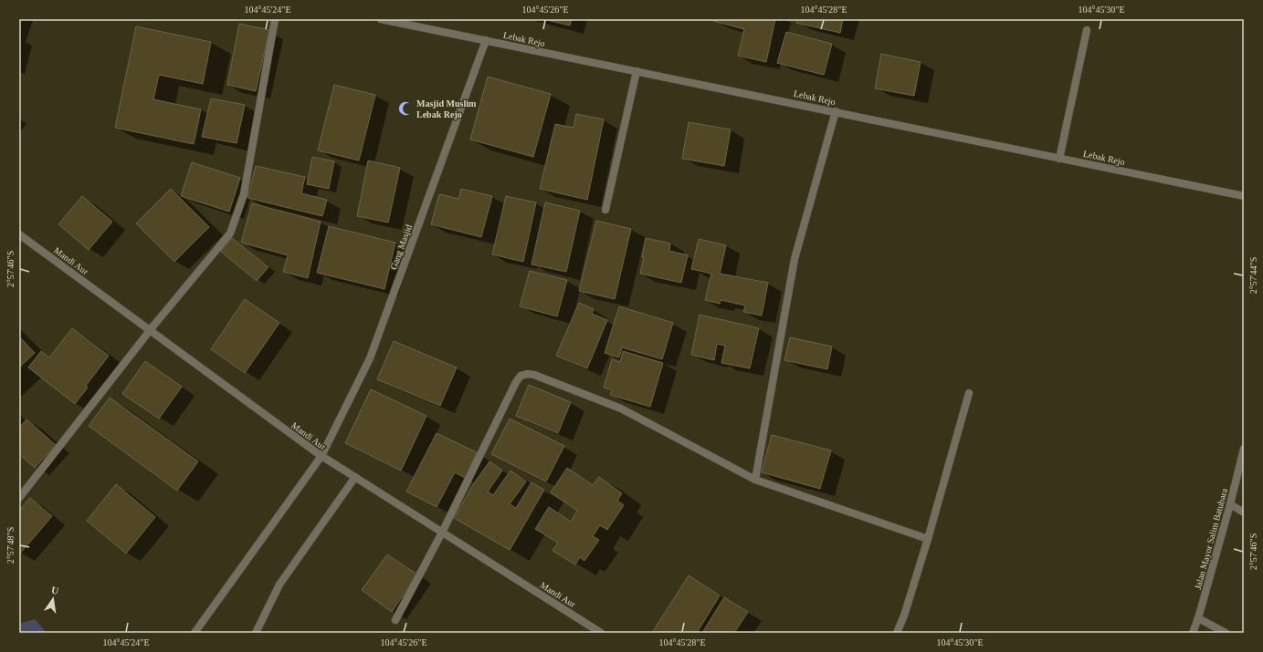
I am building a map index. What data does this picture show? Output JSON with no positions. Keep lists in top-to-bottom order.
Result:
{
  "streets": {
    "street": [
      "Lebak Rejo",
      "Gang Masjid",
      "Mandi Aur",
      "Jalan Mayor Salim Batubara"
    ]
  },
  "crossings": [
    ["Lebak Rejo", "Gang Masjid"],
    ["Gang Masjid", "Mandi Aur"]
  ],
  "places": {
    "mosque": ["Masjid Muslim Lebak Rejo"]
  },
  "north": "top",
  "coordinates": [
    "104°45'24\"E",
    "104°45'26\"E",
    "104°45'28\"E",
    "104°45'30\"E",
    "2°57'46\"S",
    "2°57'44\"S",
    "2°57'48\"S"
  ]
}
